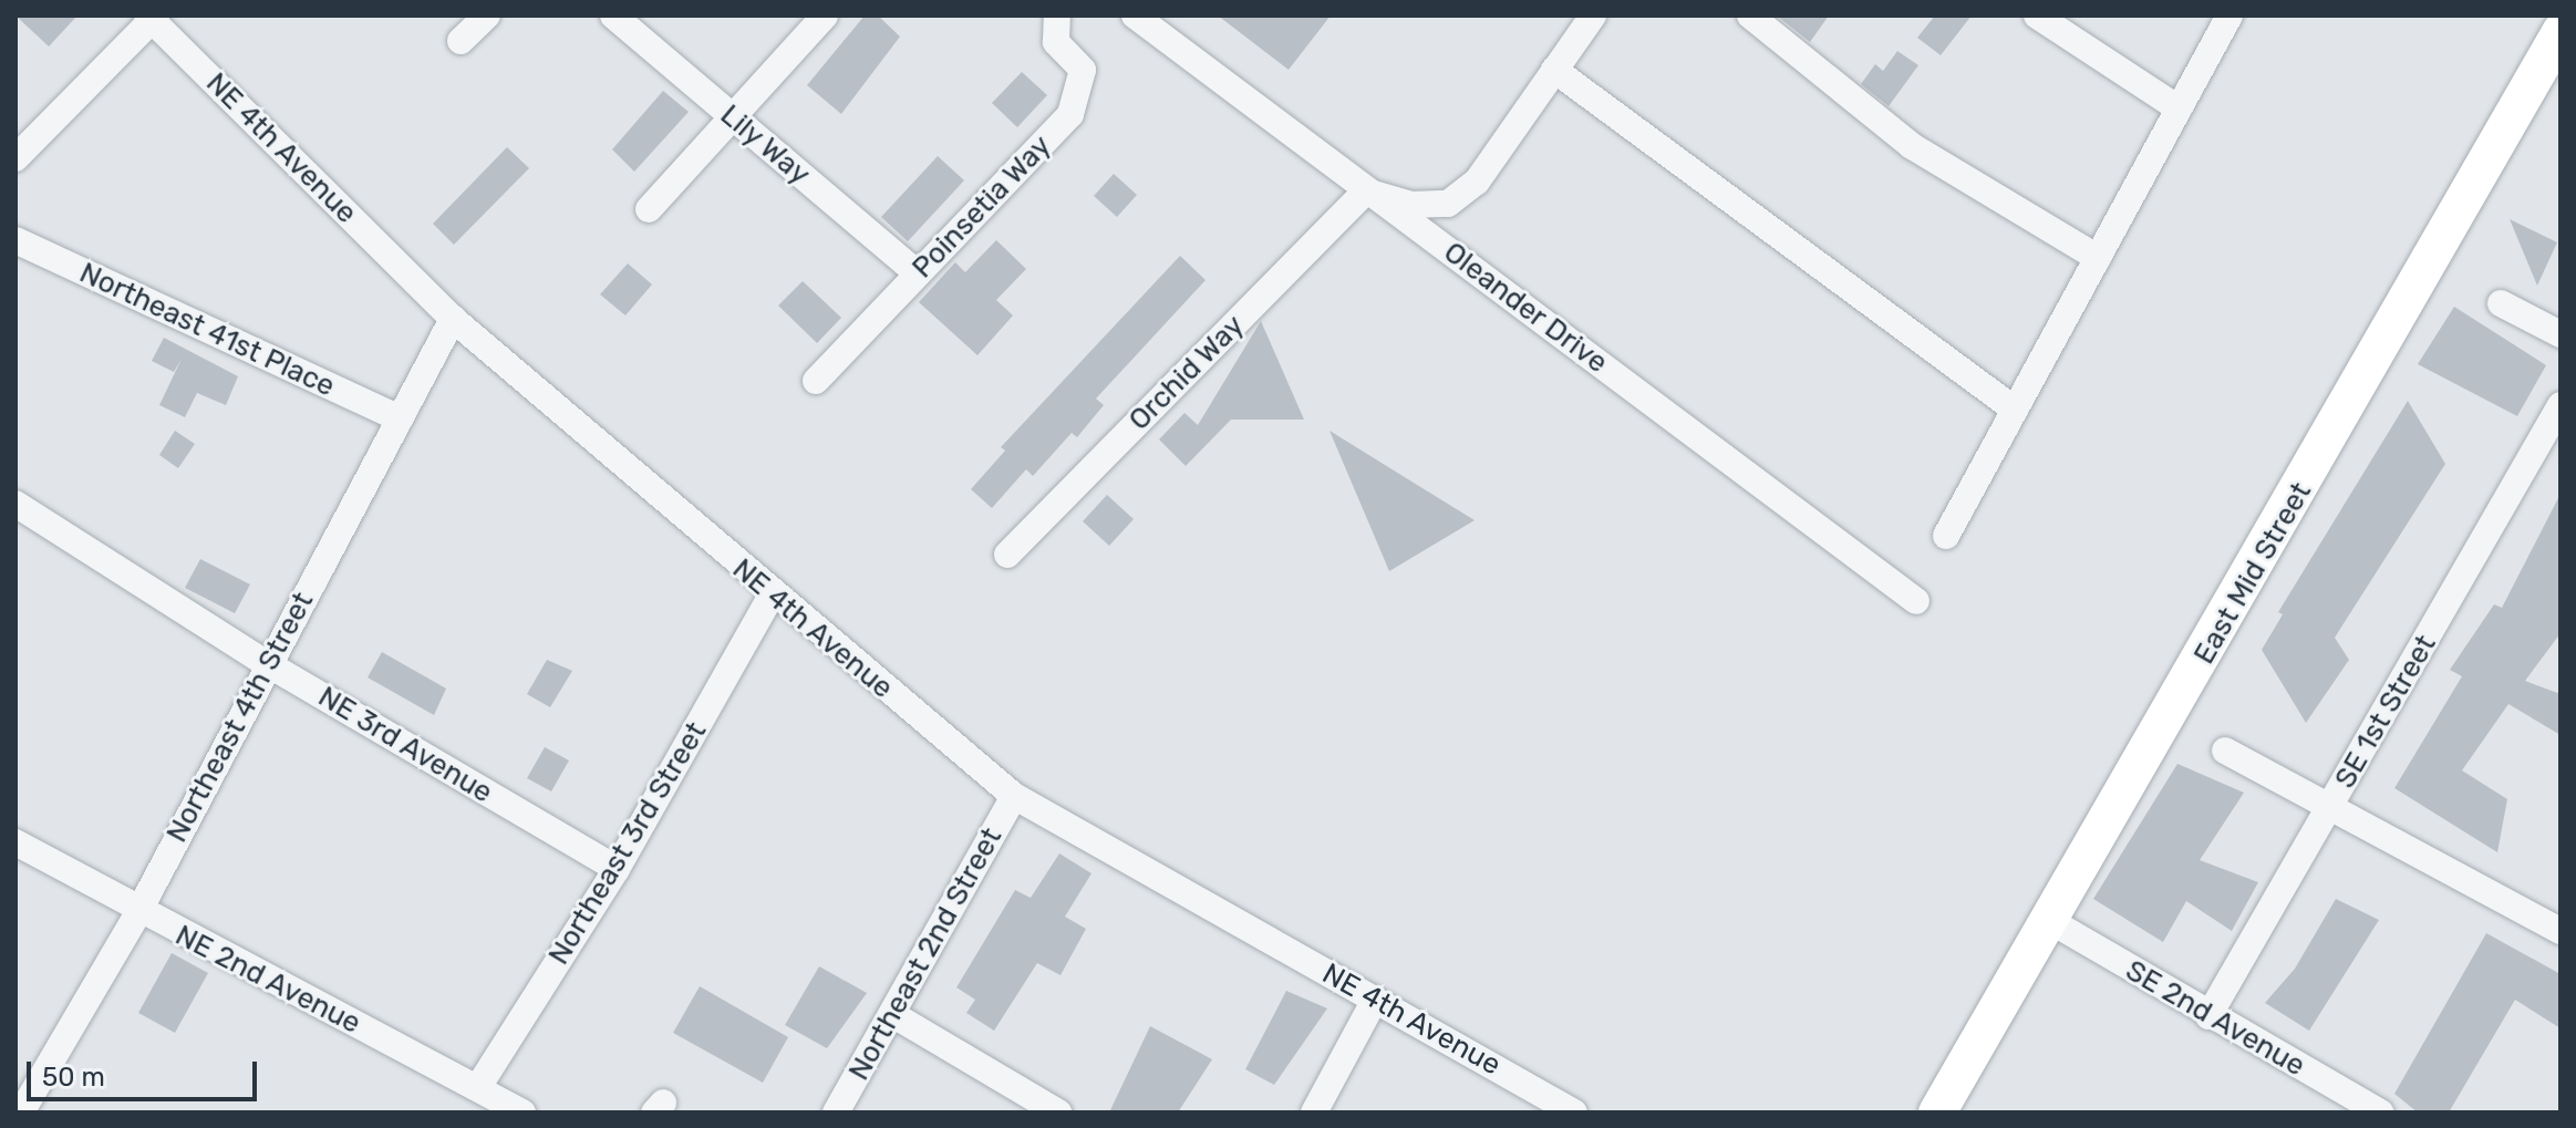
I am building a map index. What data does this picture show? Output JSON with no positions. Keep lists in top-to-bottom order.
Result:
{
  "streets": {
    "street": [
      "Lily Way",
      "NE 4th Avenue",
      "Poinsetia Way",
      "Oleander Drive",
      "Northeast 41st Place",
      "Orchid Way",
      "East Mid Street",
      "SE 1st Street",
      "Northeast 4th Street",
      "NE 3rd Avenue",
      "Northeast 3rd Street",
      "Northeast 2nd Street",
      "NE 2nd Avenue",
      "SE 2nd Avenue"
    ]
  },
  "crossings": [
    ["Lily Way", "Poinsetia Way"],
    ["NE 4th Avenue", "Northeast 4th Street"],
    ["NE 4th Avenue", "Northeast 3rd Street"],
    ["NE 4th Avenue", "Northeast 2nd Street"],
    ["Oleander Drive", "Orchid Way"],
    ["Northeast 41st Place", "Northeast 4th Street"],
    ["East Mid Street", "SE 2nd Avenue"],
    ["SE 1st Street", "SE 2nd Avenue"],
    ["Northeast 4th Street", "NE 3rd Avenue"],
    ["Northeast 4th Street", "NE 2nd Avenue"],
    ["NE 3rd Avenue", "Northeast 3rd Street"],
    ["Northeast 3rd Street", "NE 2nd Avenue"]
  ],
  "scale_bar": "50 m"
}
